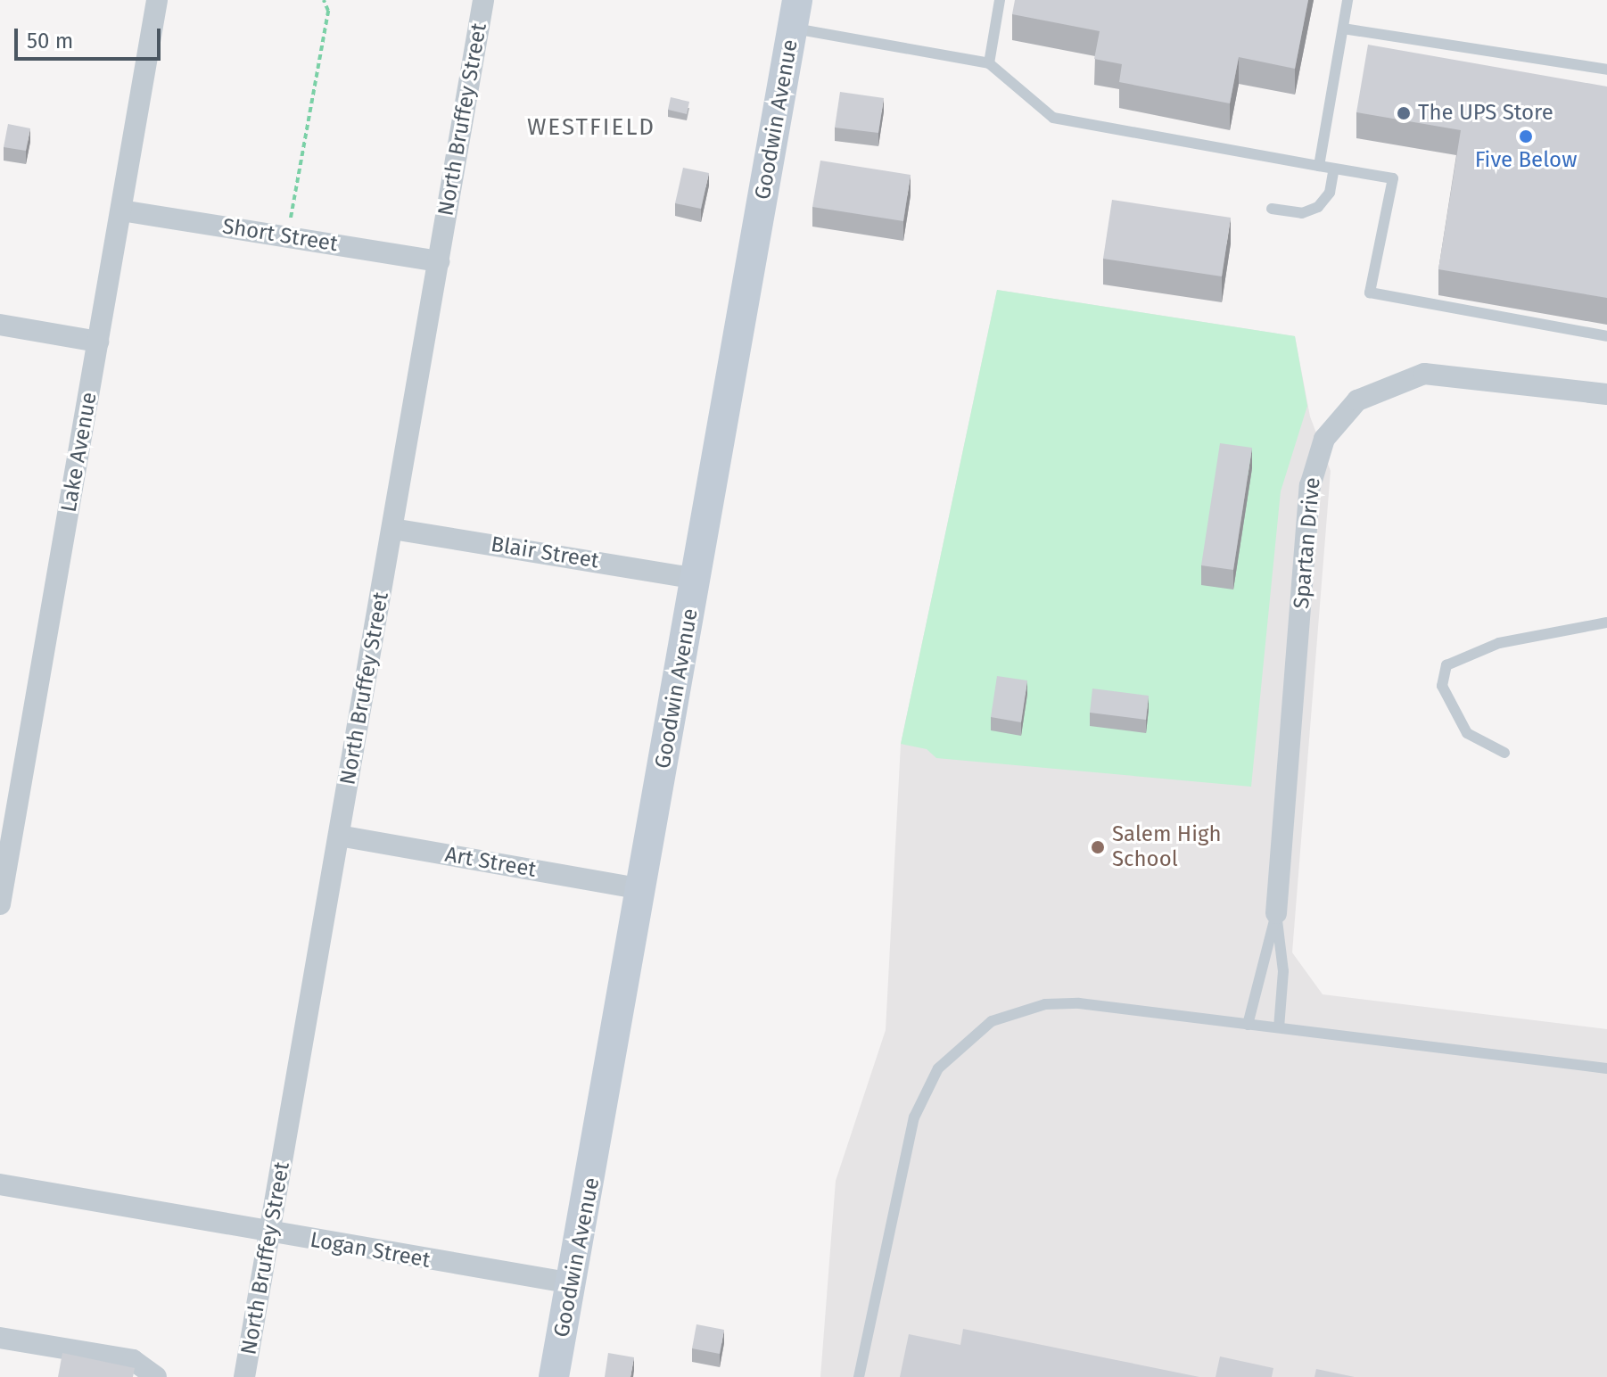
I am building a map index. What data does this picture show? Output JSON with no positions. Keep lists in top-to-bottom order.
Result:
{
  "streets": {
    "street": [
      "North Bruffey Street",
      "Goodwin Avenue",
      "Short Street",
      "Lake Avenue",
      "Spartan Drive",
      "Blair Street",
      "Art Street",
      "Logan Street"
    ]
  },
  "crossings": [
    ["North Bruffey Street", "Short Street"],
    ["North Bruffey Street", "Blair Street"],
    ["North Bruffey Street", "Art Street"],
    ["North Bruffey Street", "Logan Street"],
    ["Goodwin Avenue", "Blair Street"],
    ["Goodwin Avenue", "Art Street"],
    ["Goodwin Avenue", "Logan Street"],
    ["Short Street", "Lake Avenue"]
  ],
  "districts": ["WESTFIELD"],
  "places": ["The UPS Store", "Five Below", "Salem High School"],
  "scale_bar": "50 m"
}
